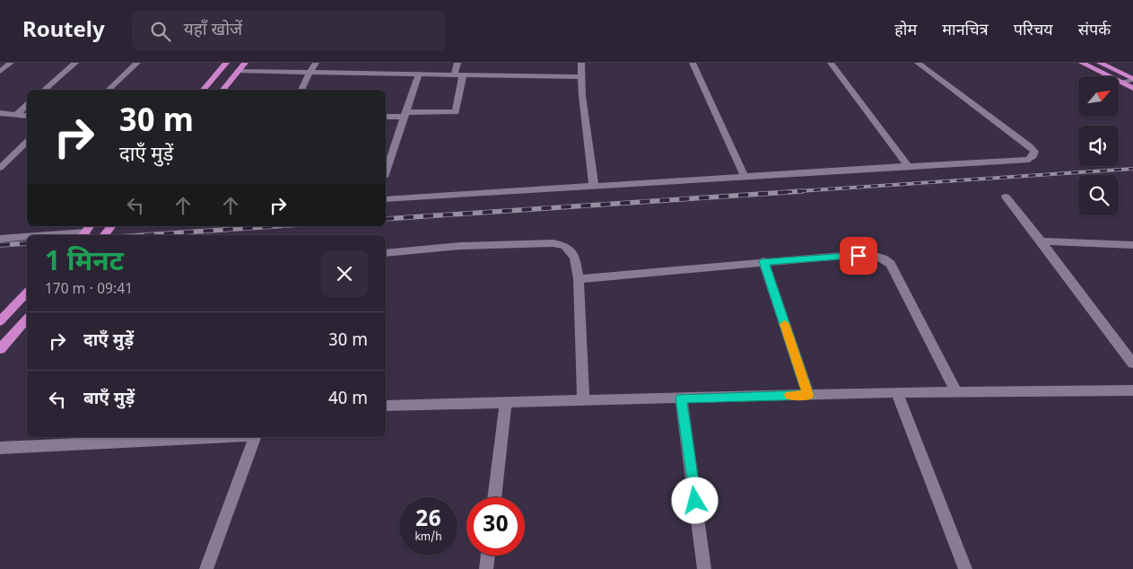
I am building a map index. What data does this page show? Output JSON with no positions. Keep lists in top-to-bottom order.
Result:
{
  "north": "top right",
  "page": {
    "header": "Routely",
    "search": "यहाँ खोजें",
    "nav": [
      "होम",
      "मानचित्र",
      "परिचय",
      "संपर्क"
    ],
    "turn": ["30 m", "दाएँ मुड़ें"],
    "heading": ["1 मिनट", "170 m · 09:41"],
    "list": [
      {
        "name": "दाएँ मुड़ें",
        "value": "30 m"
      },
      {
        "name": "बाएँ मुड़ें",
        "value": "40 m"
      }
    ],
    "speed": "26 km/h",
    "limit": "30"
  }
}
